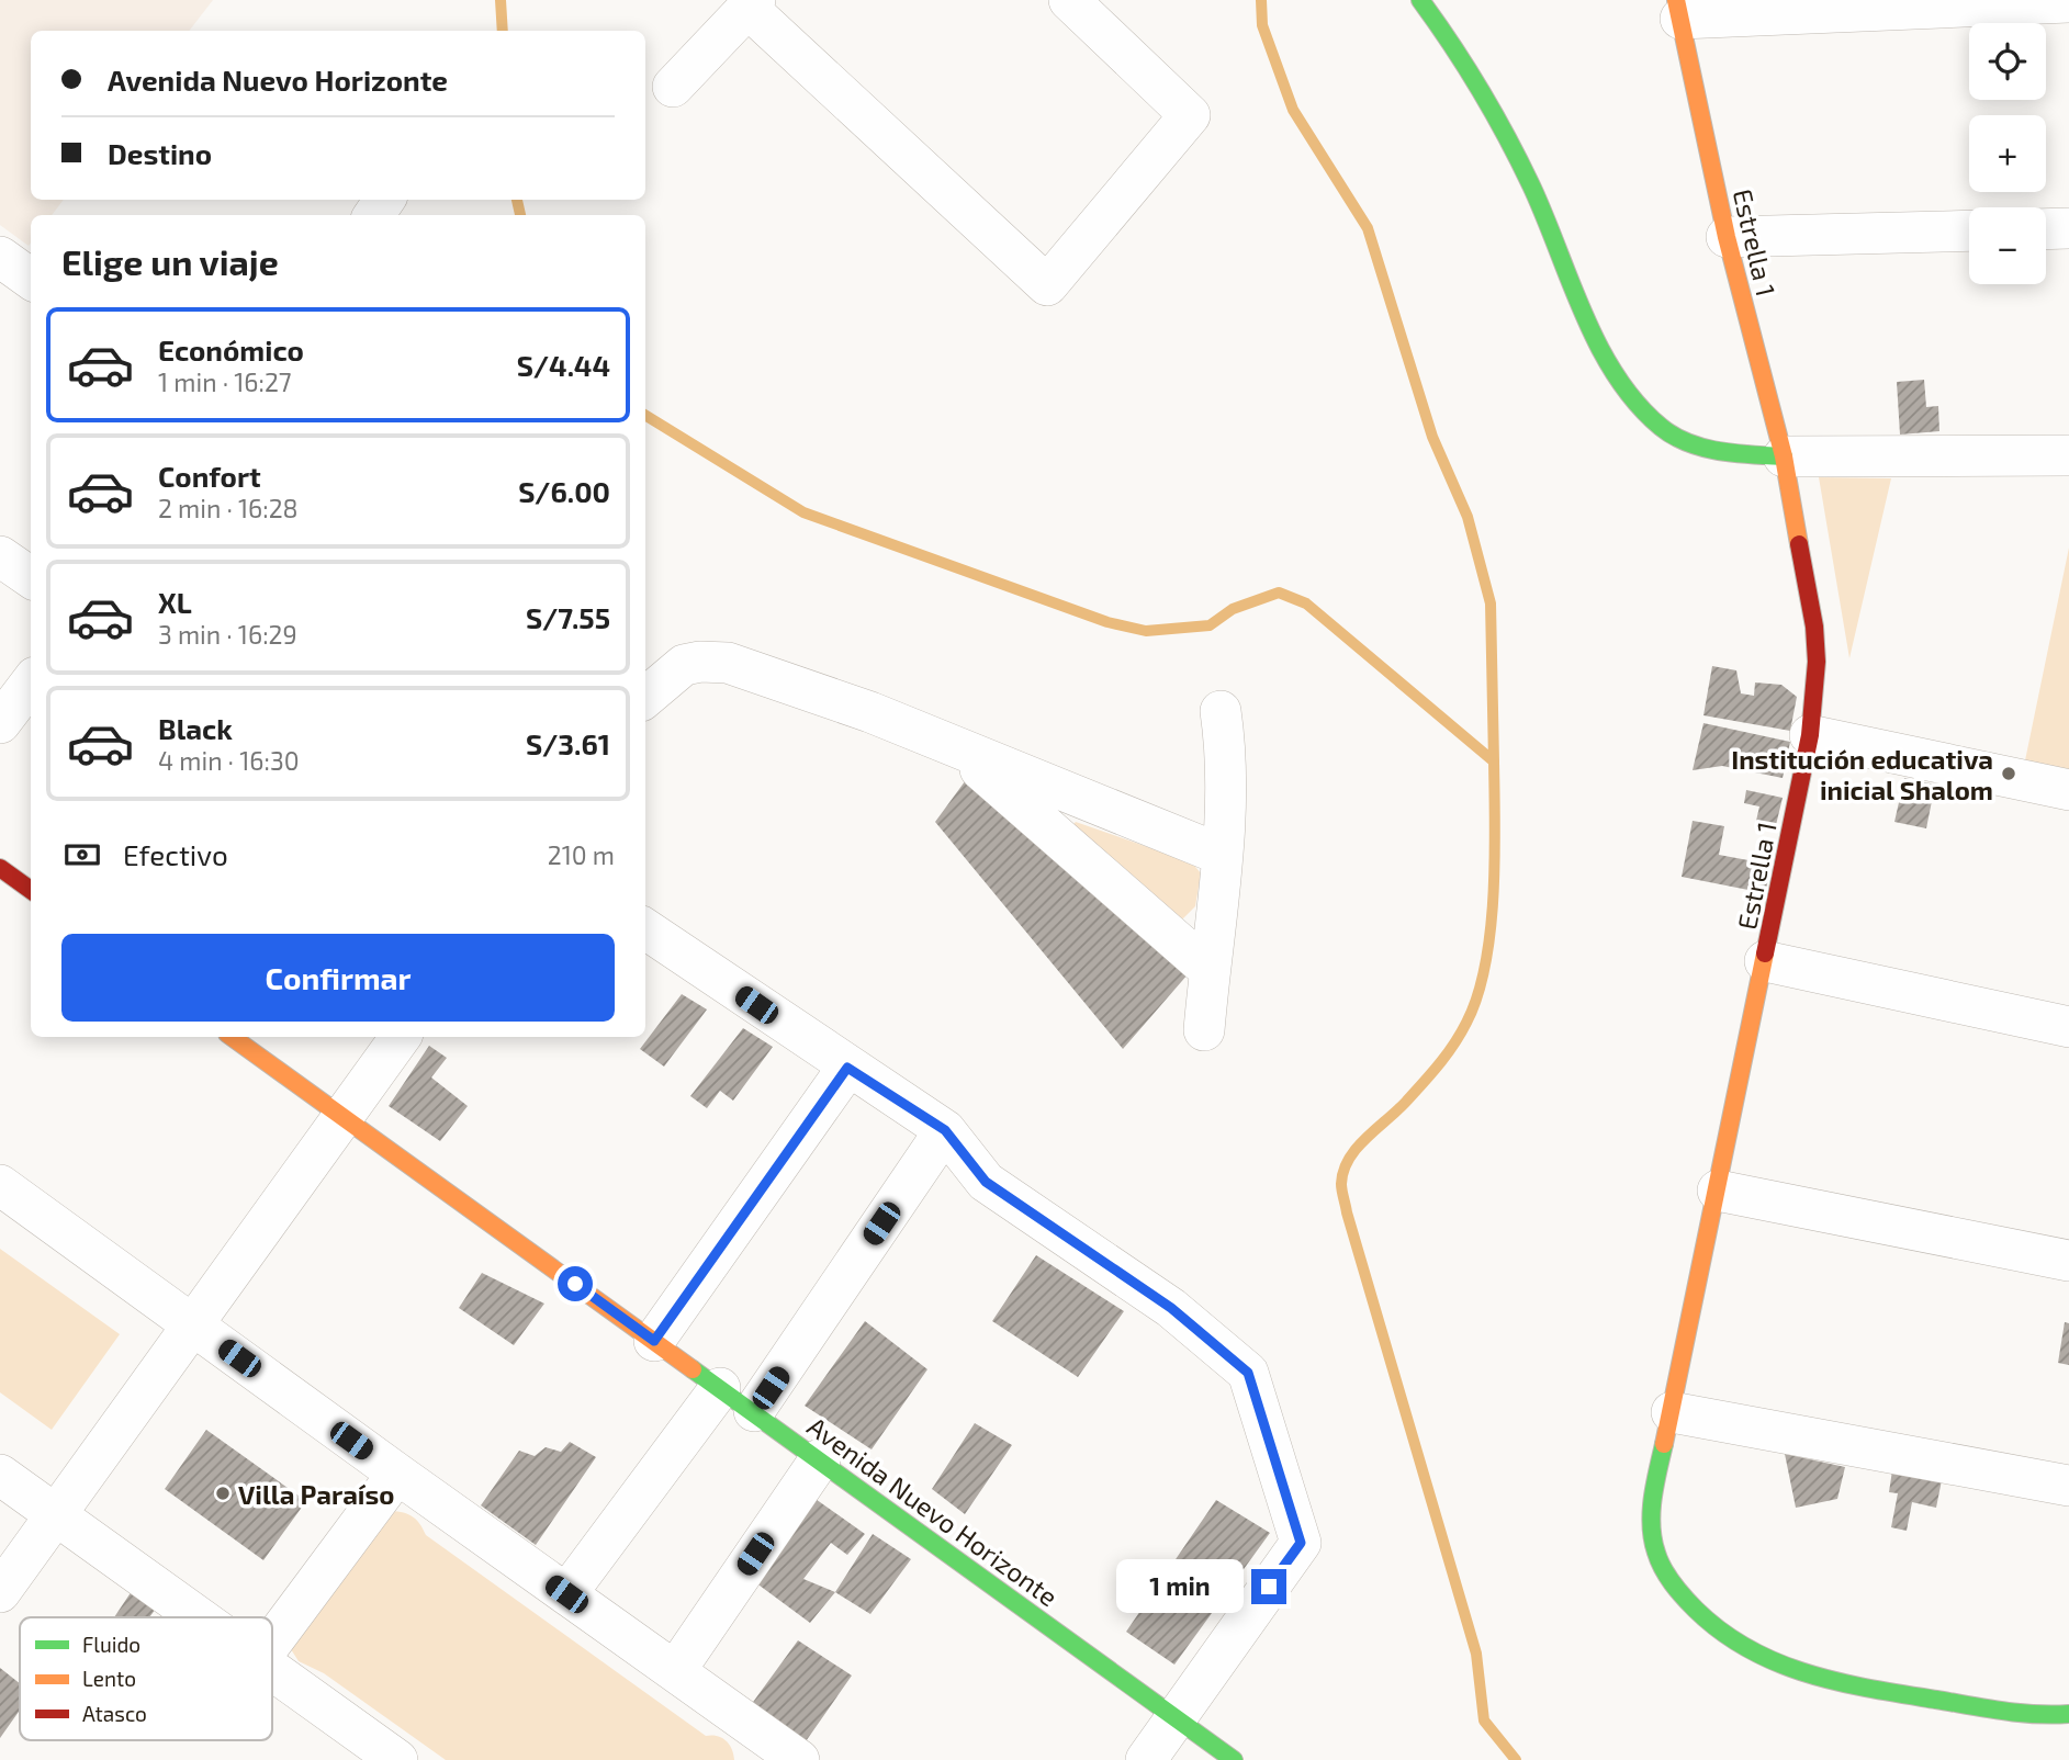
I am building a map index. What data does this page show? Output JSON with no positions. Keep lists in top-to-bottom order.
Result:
{
  "streets": {
    "street": ["Estrella 1", "Avenida Nuevo Horizonte"]
  },
  "places": ["Institución educativa inicial Shalom", "Villa Paraíso"],
  "legend": ["Fluido", "Lento", "Atasco"],
  "page": {
    "map_buttons": ["+", "−"],
    "banner": ["Avenida Nuevo Horizonte", "Destino"],
    "heading": "Elige un viaje",
    "list": [
      {
        "name": "Económico",
        "note": "1 min · 16:27",
        "value": "S/4.44"
      },
      {
        "name": "Confort",
        "note": "2 min · 16:28",
        "value": "S/6.00"
      },
      {
        "name": "XL",
        "note": "3 min · 16:29",
        "value": "S/7.55"
      },
      {
        "name": "Black",
        "note": "4 min · 16:30",
        "value": "S/3.61"
      }
    ],
    "pay": ["Efectivo", "210 m"],
    "buttons": "Confirmar",
    "bubble": "1 min"
  }
}
